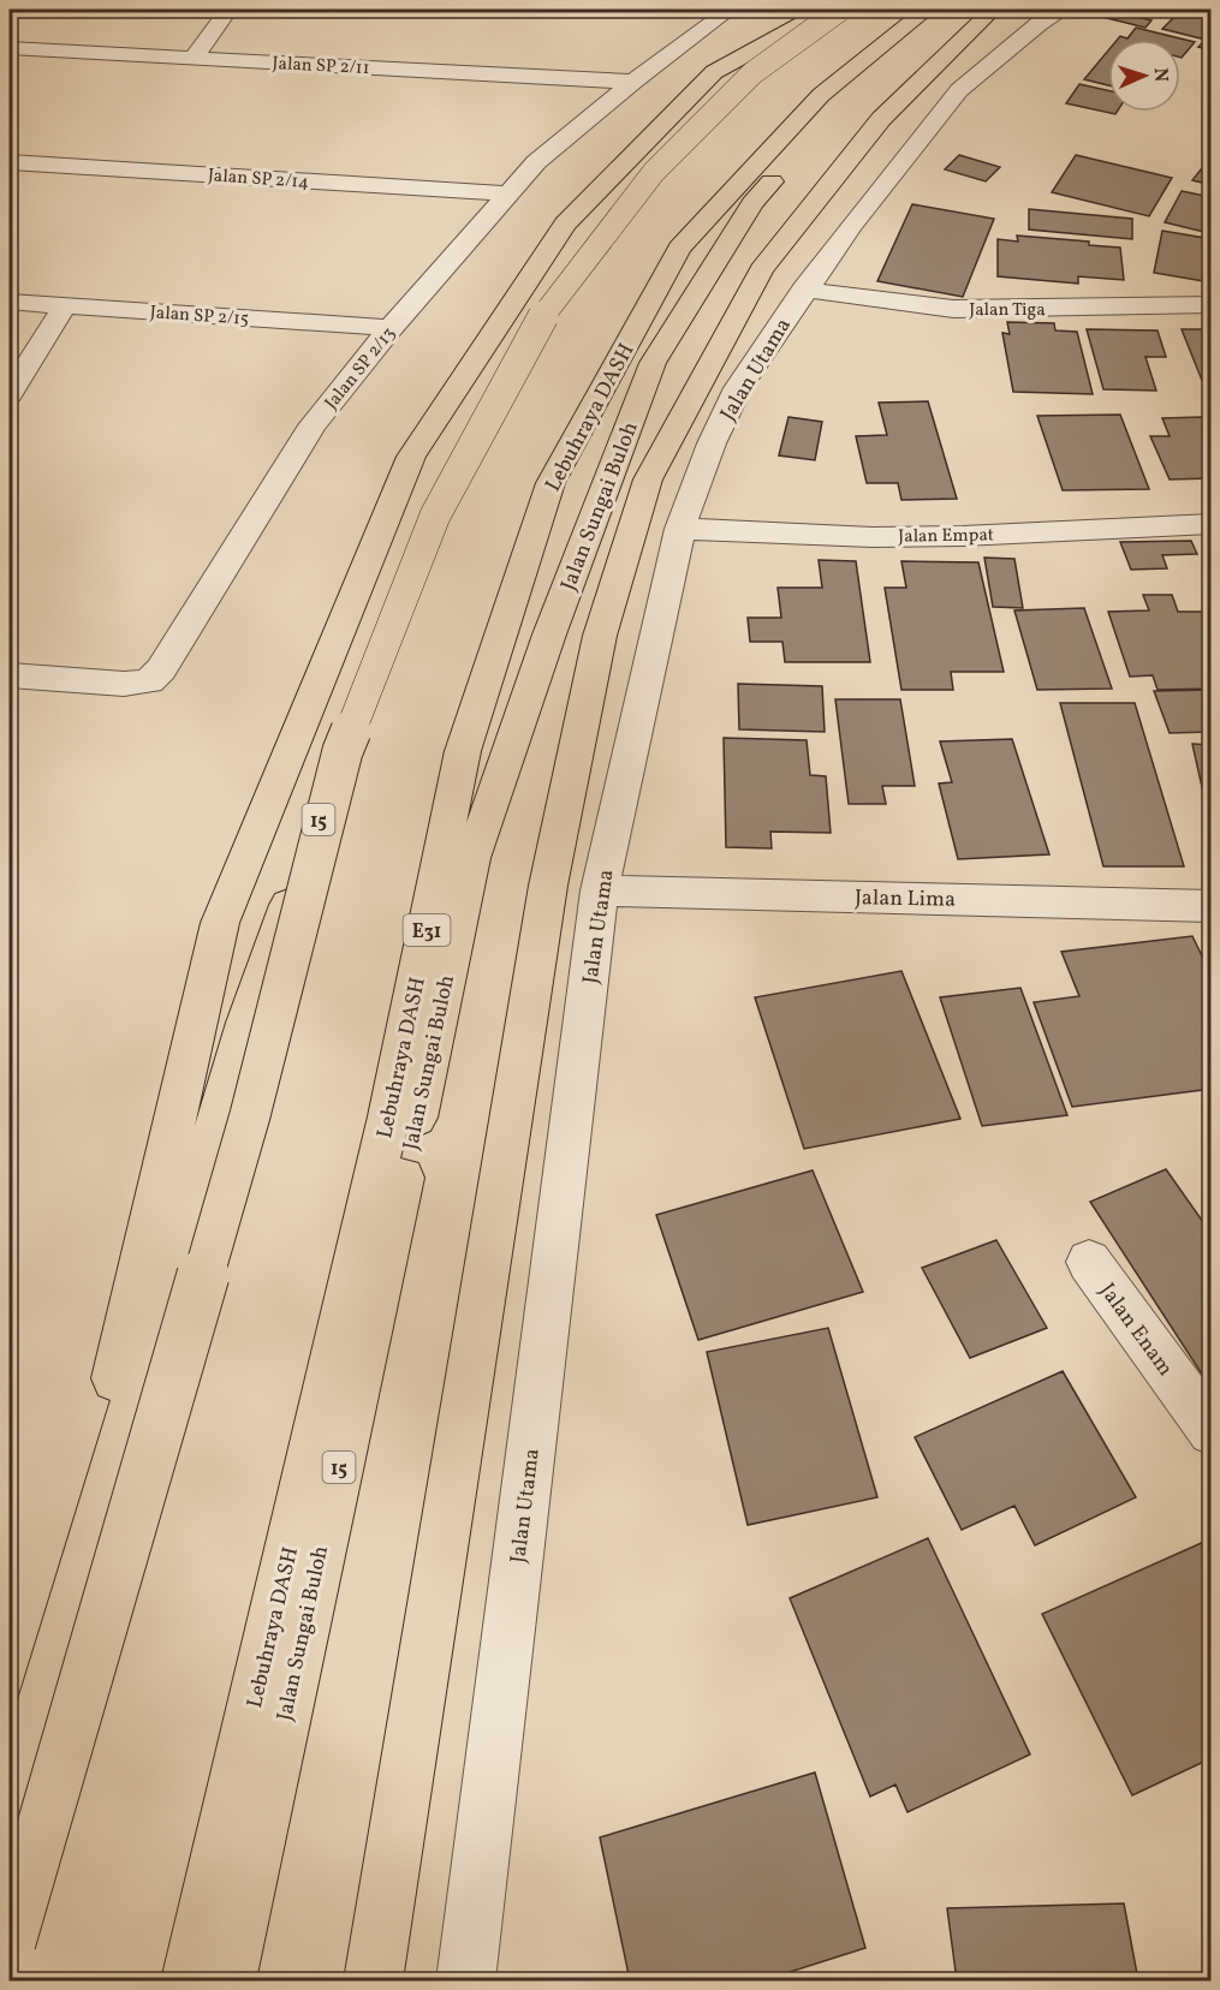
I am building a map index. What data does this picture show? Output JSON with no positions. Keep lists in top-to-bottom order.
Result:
{
  "streets": {
    "highway": [
      "Lebuhraya DASH",
      "Jalan Sungai Buloh",
      "15",
      "E31"
    ],
    "street": [
      "Jalan SP 2/11",
      "Jalan SP 2/14",
      "Jalan Tiga",
      "Jalan SP 2/15",
      "Jalan SP 2/13",
      "Jalan Utama",
      "Jalan Empat",
      "Jalan Lima",
      "Jalan Enam"
    ]
  },
  "crossings": [
    ["Jalan SP 2/11", "Jalan SP 2/13"],
    ["Jalan SP 2/14", "Jalan SP 2/13"],
    ["Jalan Tiga", "Jalan Utama"],
    ["Jalan SP 2/15", "Jalan SP 2/13"],
    ["Jalan Utama", "Jalan Empat"],
    ["Jalan Utama", "Jalan Lima"]
  ],
  "north": "right"
}
